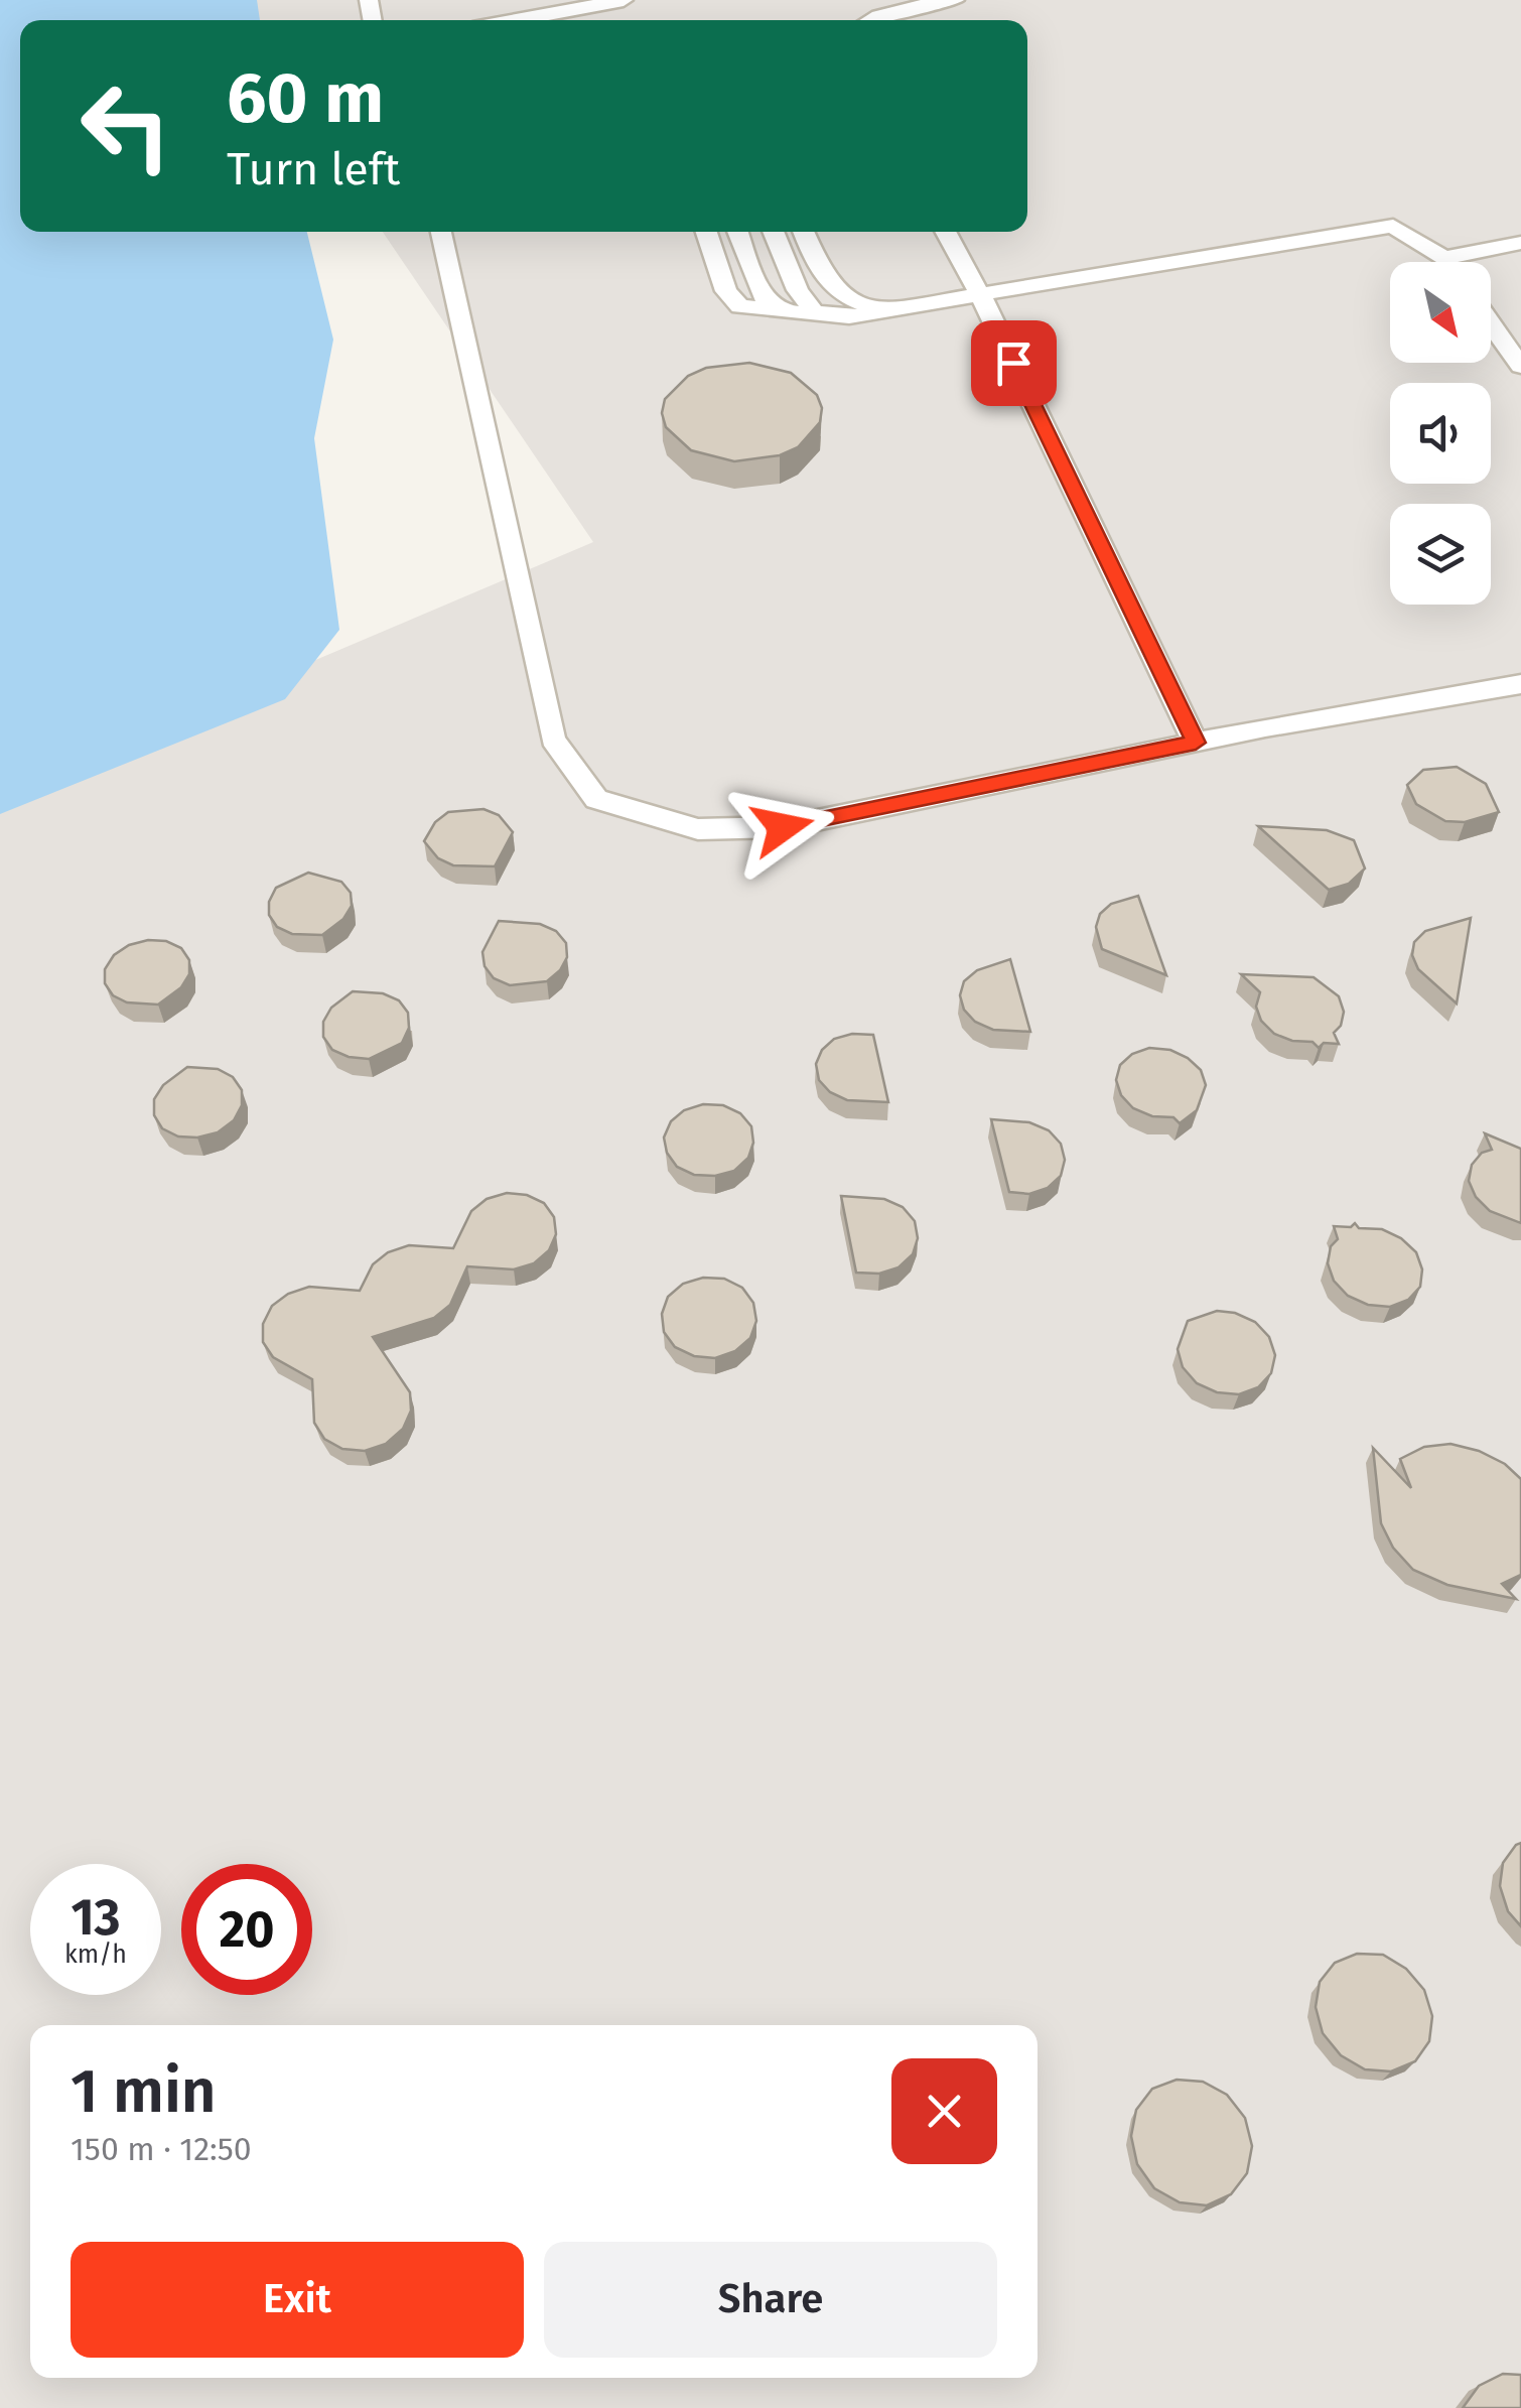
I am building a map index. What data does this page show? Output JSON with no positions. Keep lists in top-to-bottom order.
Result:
{
  "north": "bottom right",
  "page": {
    "turn": ["60 m", "Turn left"],
    "speed": "13 km/h",
    "limit": "20",
    "heading": ["1 min", "150 m · 12:50"],
    "buttons": ["Exit", "Share"]
  }
}
